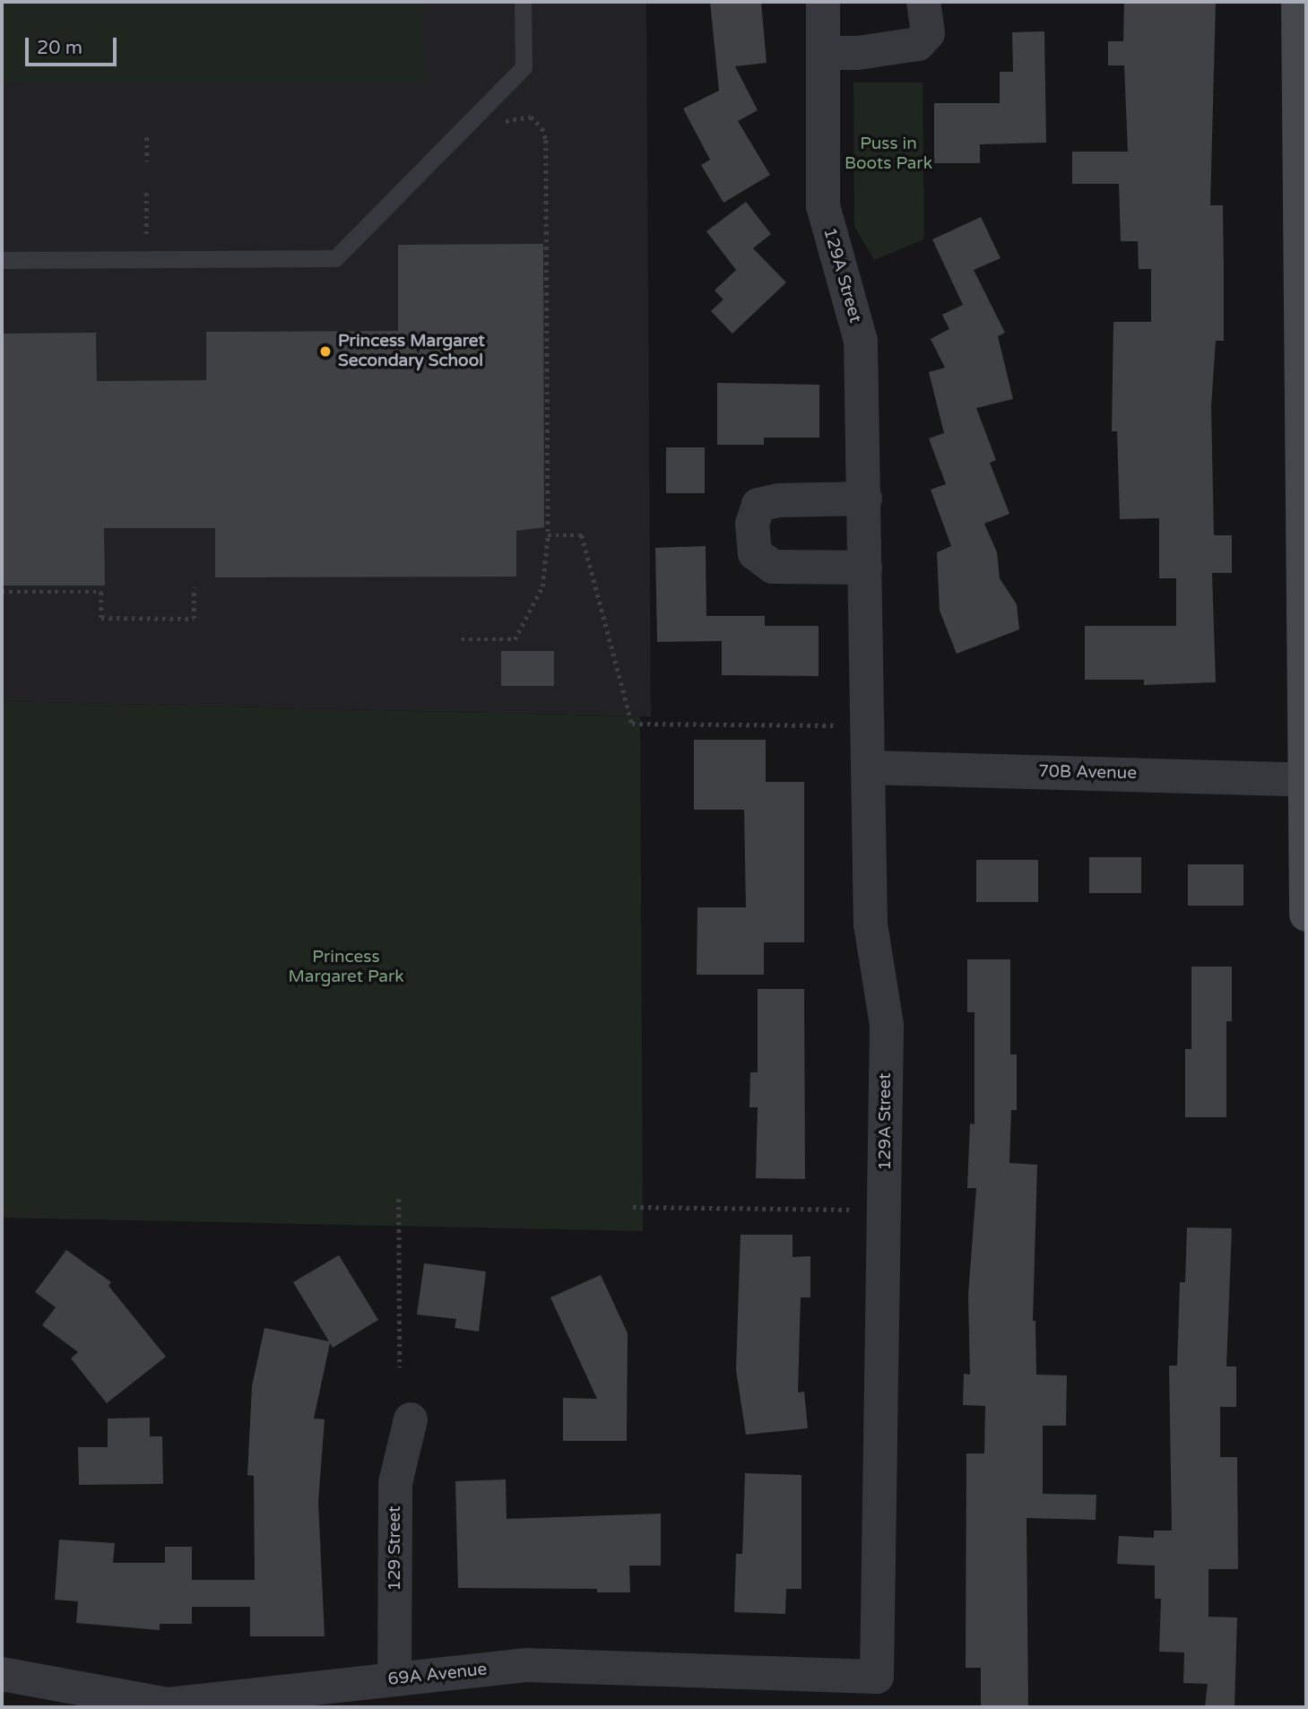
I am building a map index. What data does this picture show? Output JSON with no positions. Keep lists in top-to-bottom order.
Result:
{
  "streets": {
    "street": [
      "129A Street",
      "70B Avenue",
      "129 Street",
      "69A Avenue"
    ]
  },
  "crossings": [
    ["129A Street", "70B Avenue"],
    ["129A Street", "69A Avenue"],
    ["129 Street", "69A Avenue"]
  ],
  "parks": ["Puss in Boots Park", "Princess Margaret Park"],
  "places": ["Princess Margaret Secondary School"],
  "scale_bar": "20 m"
}
